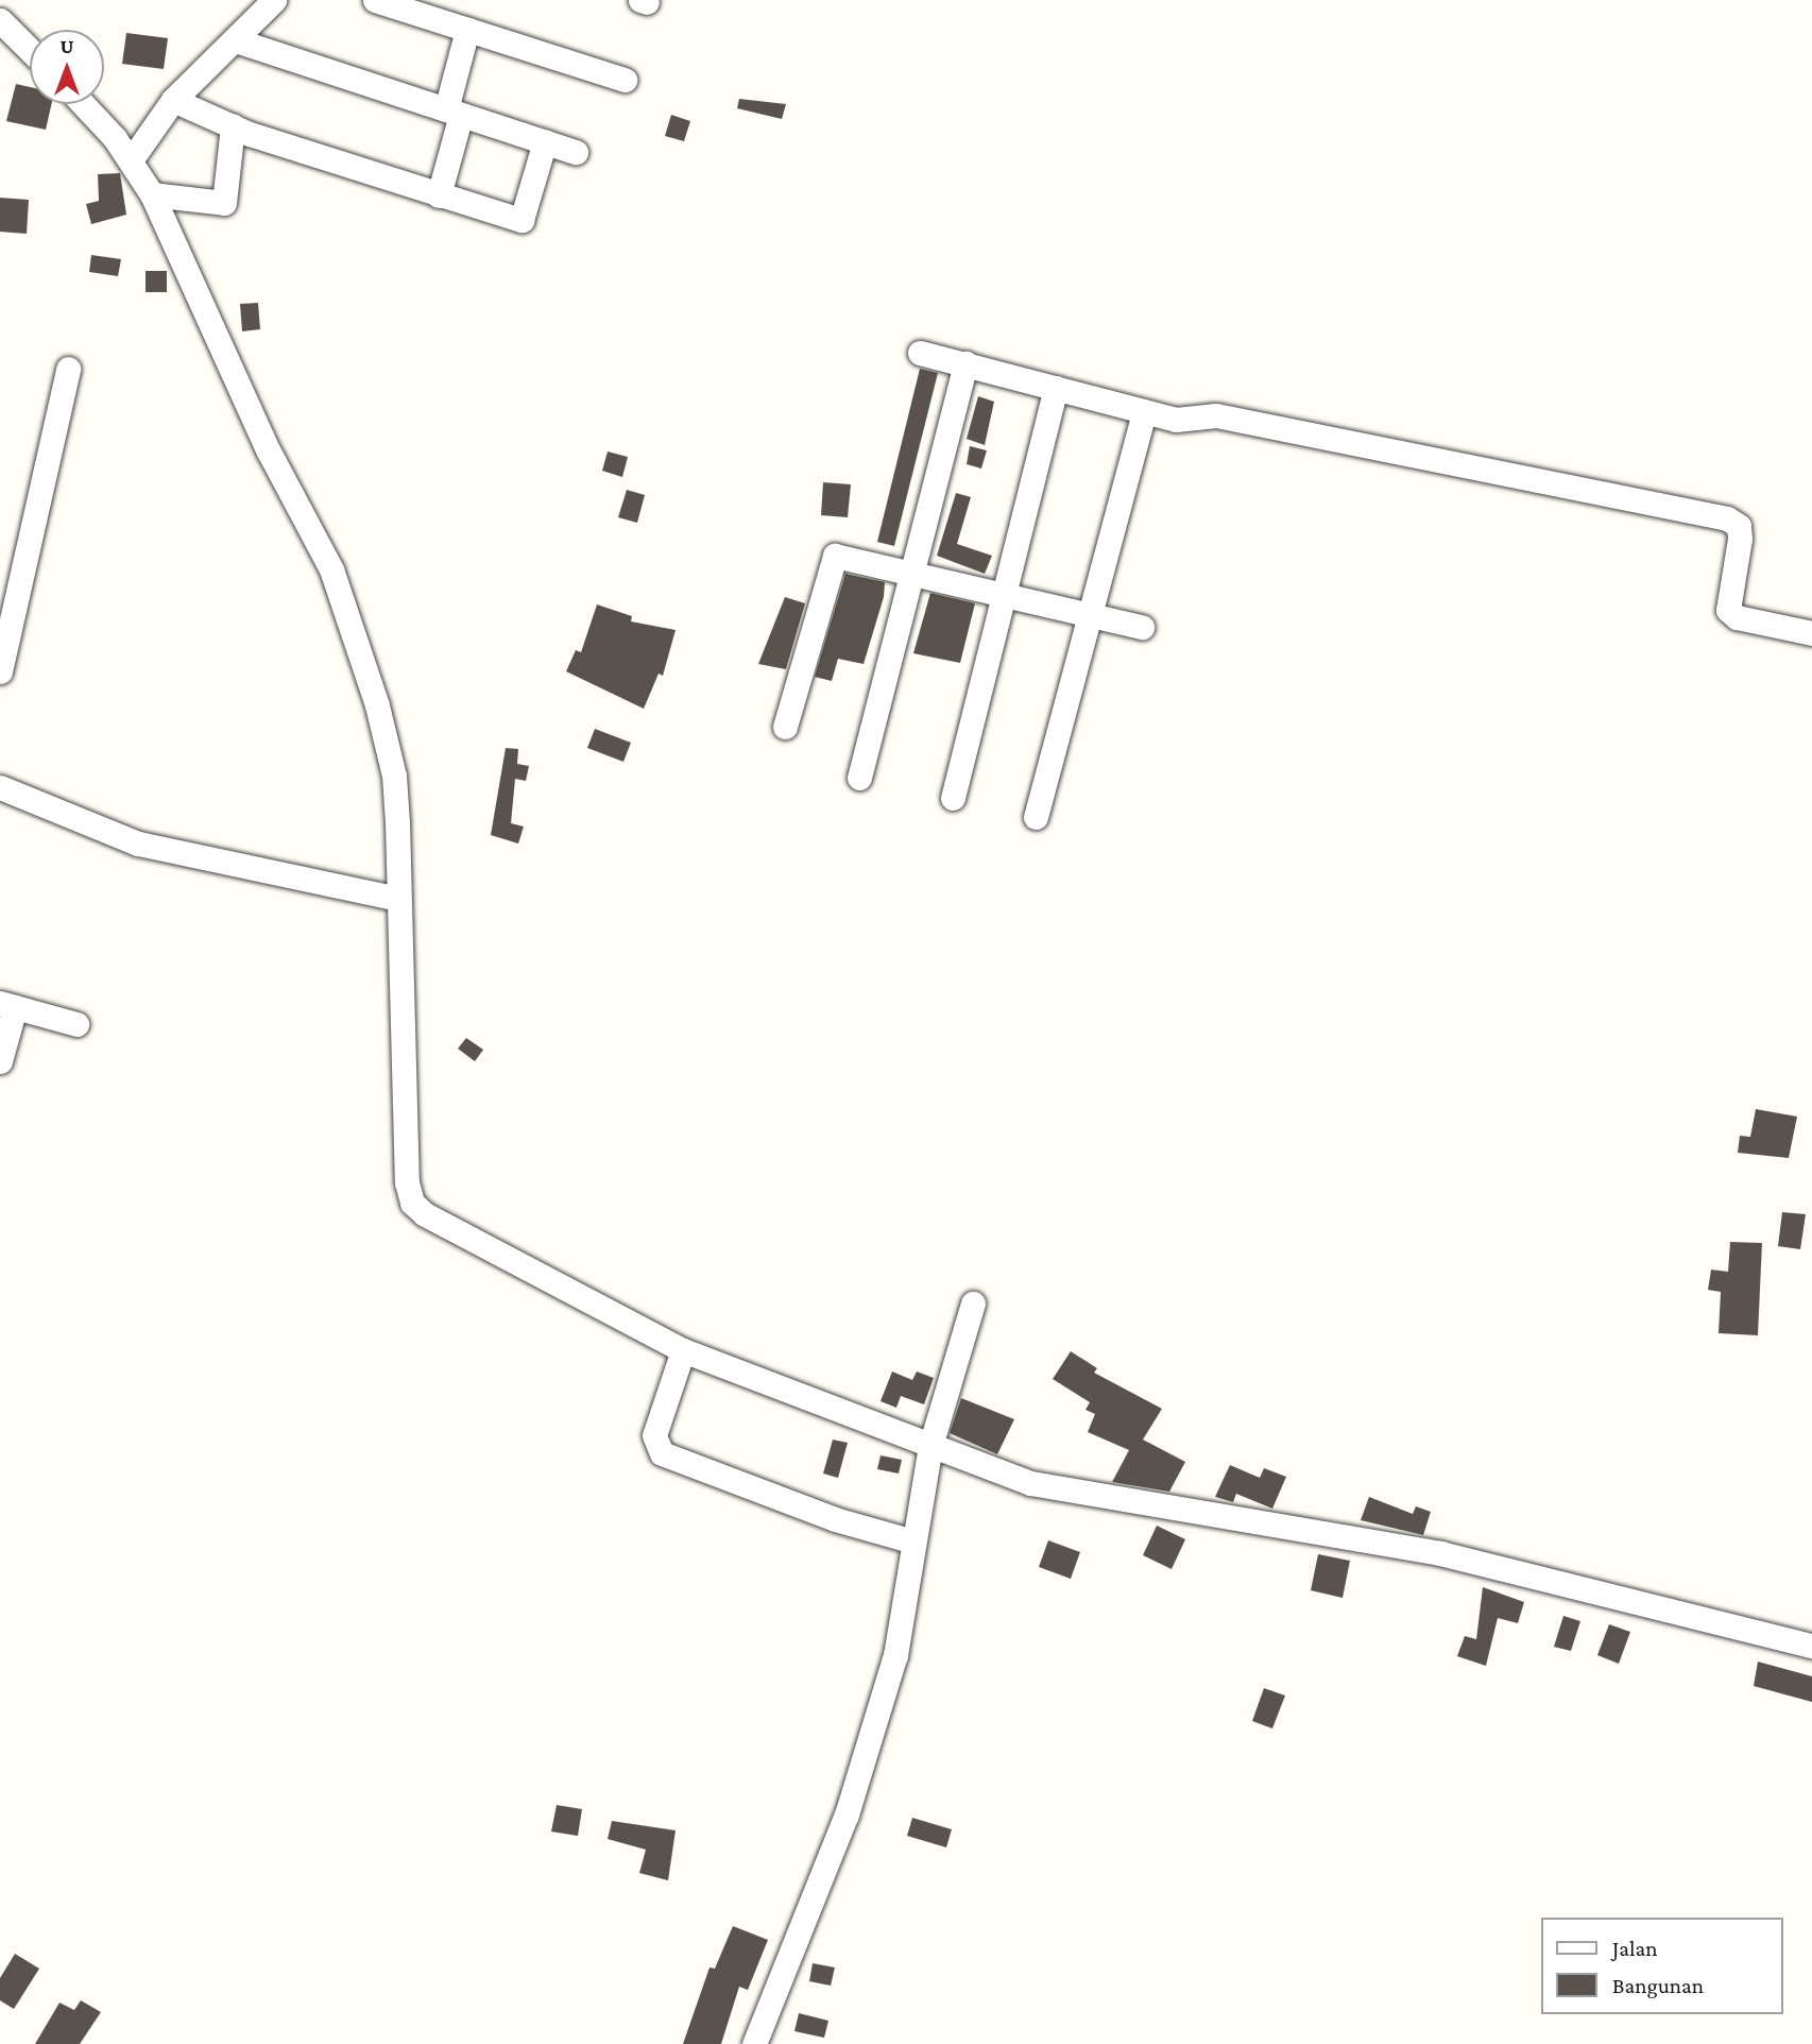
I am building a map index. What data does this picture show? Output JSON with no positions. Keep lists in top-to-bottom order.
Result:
{
  "legend": ["Jalan", "Bangunan"],
  "north": "top"
}
